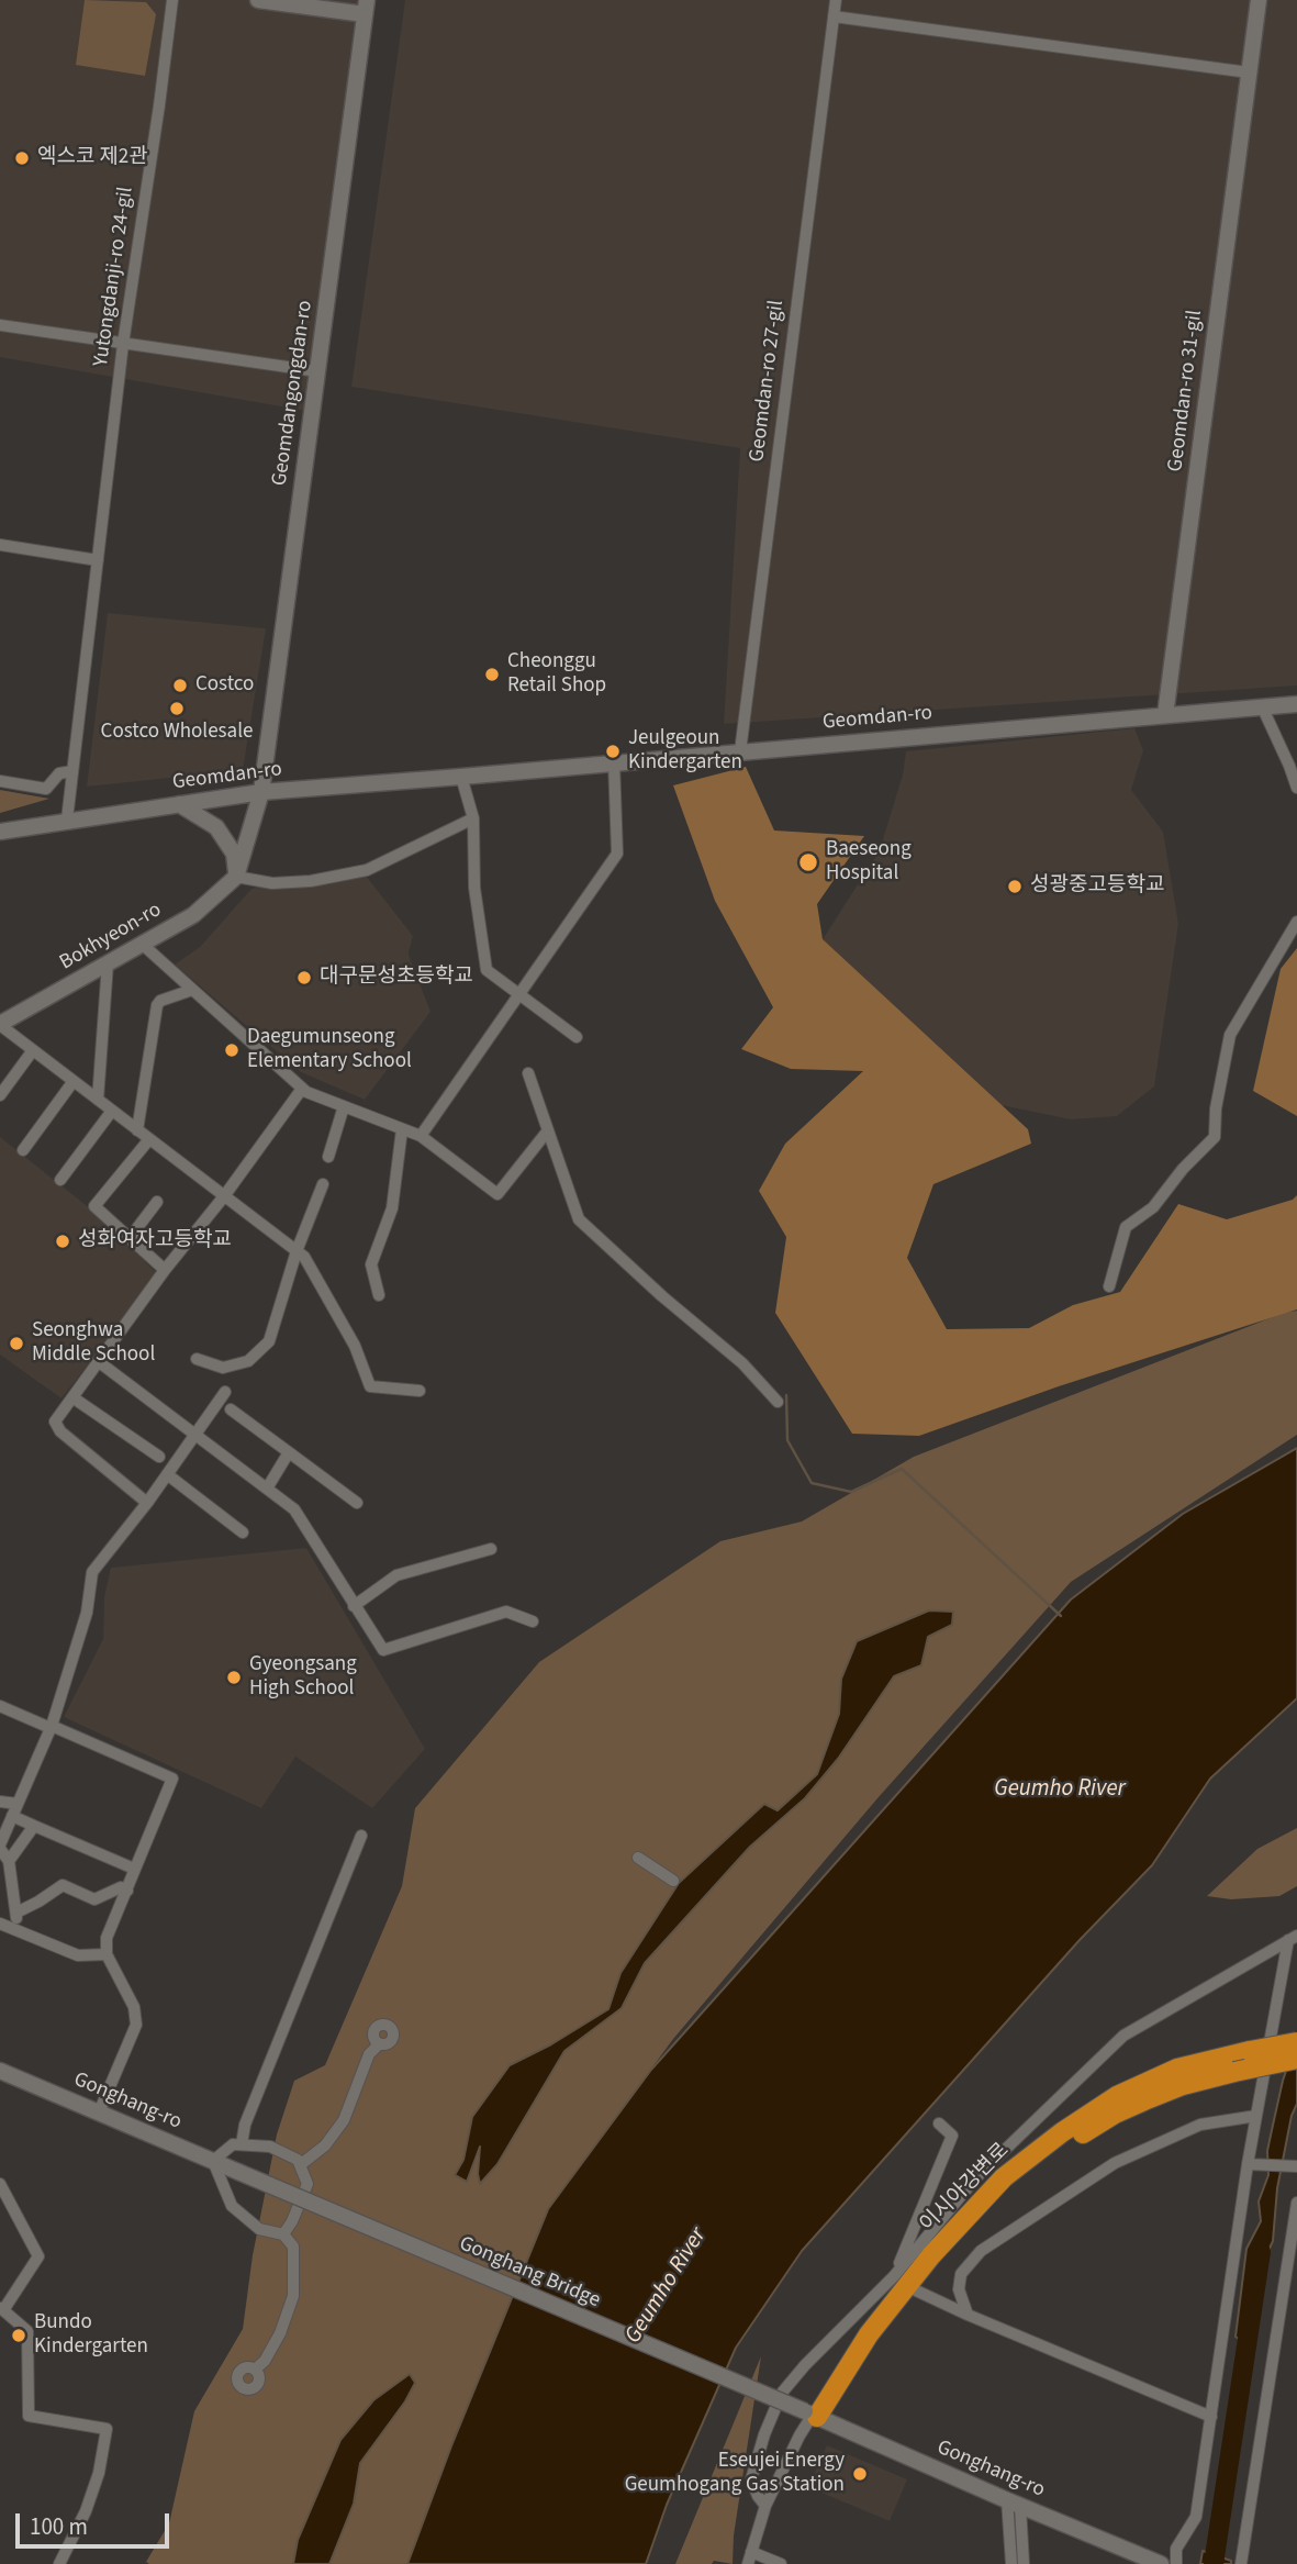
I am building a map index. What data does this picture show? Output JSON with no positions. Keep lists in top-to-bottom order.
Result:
{
  "streets": {
    "highway": ["이시아강변로"],
    "main road": [
      "Geomdan-ro 31-gil",
      "Geomdangongdan-ro",
      "Geomdan-ro",
      "Bokhyeon-ro",
      "Gonghang-ro",
      "Gonghang Bridge"
    ],
    "street": ["Yutongdanji-ro 24-gil", "Geomdan-ro 27-gil"]
  },
  "crossings": [
    ["Yutongdanji-ro 24-gil", "Geomdan-ro"],
    ["Geomdan-ro 27-gil", "Geomdan-ro"],
    ["Geomdan-ro 31-gil", "Geomdan-ro"],
    ["Geomdangongdan-ro", "Geomdan-ro"],
    ["Gonghang-ro", "이시아강변로"],
    ["Gonghang-ro", "Gonghang Bridge"],
    ["이시아강변로", "Gonghang Bridge"]
  ],
  "water": ["Geumho River"],
  "places": [
    "엑스코 제2관",
    "Cheonggu Retail Shop",
    "Costco",
    "Costco Wholesale",
    "Jeulgeoun Kindergarten",
    "Baeseong Hospital",
    "성광중고등학교",
    "대구문성초등학교",
    "Daegumunseong Elementary School",
    "성화여자고등학교",
    "Seonghwa Middle School",
    "Gyeongsang High School",
    "Bundo Kindergarten",
    "Eseujei Energy Geumhogang Gas Station"
  ],
  "scale_bar": "100 m"
}
